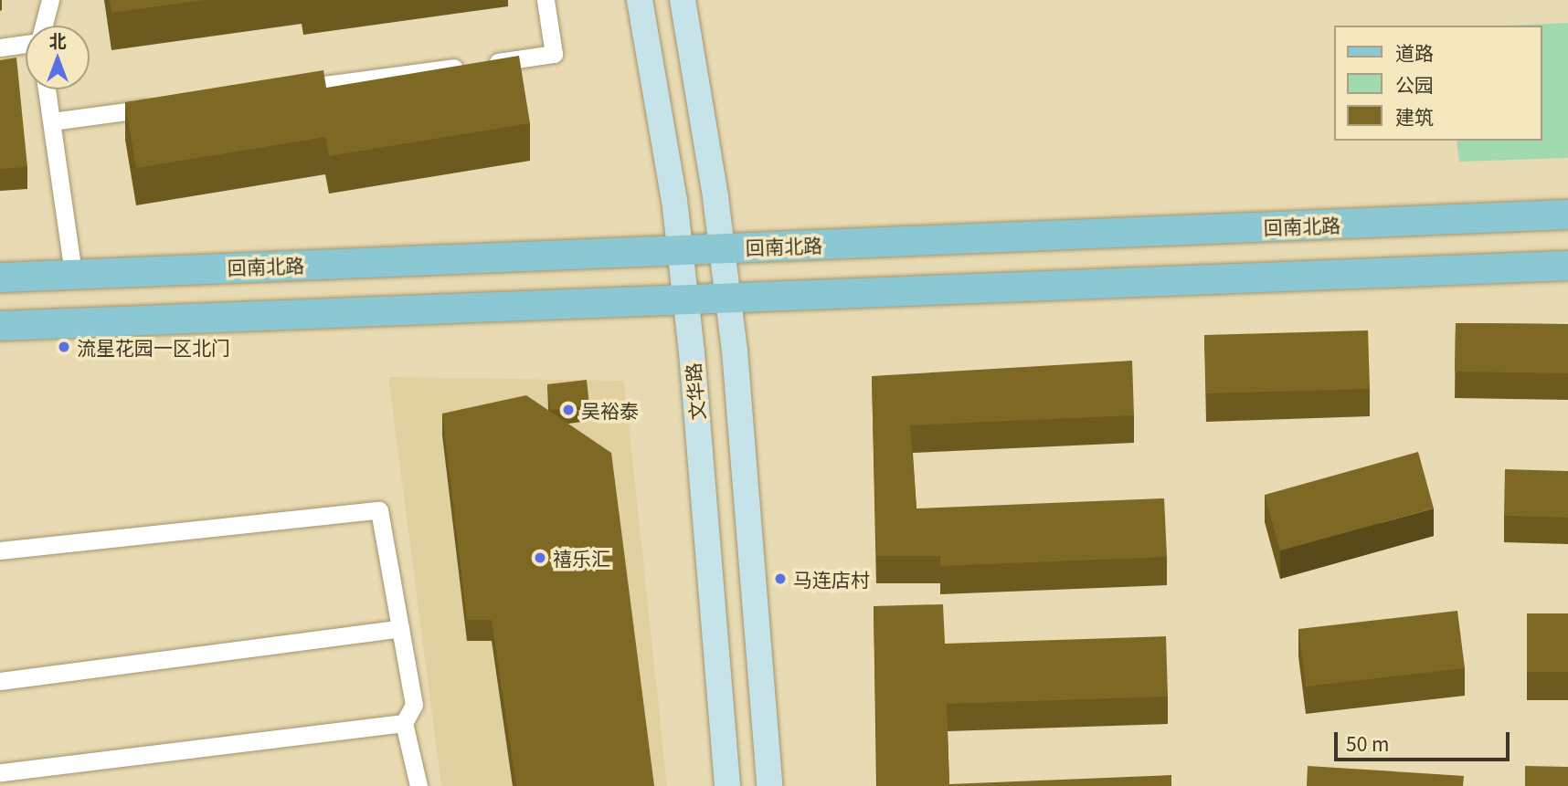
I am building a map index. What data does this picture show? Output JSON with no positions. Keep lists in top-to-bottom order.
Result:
{
  "streets": {
    "main road": ["回南北路"],
    "street": ["文华路"]
  },
  "crossings": [
    ["回南北路", "文华路"]
  ],
  "places": [
    "流星花园一区北门",
    "吴裕泰",
    "禧乐汇",
    "马连店村"
  ],
  "legend": ["道路", "公园", "建筑"],
  "scale_bar": "50 m",
  "north": "top"
}
